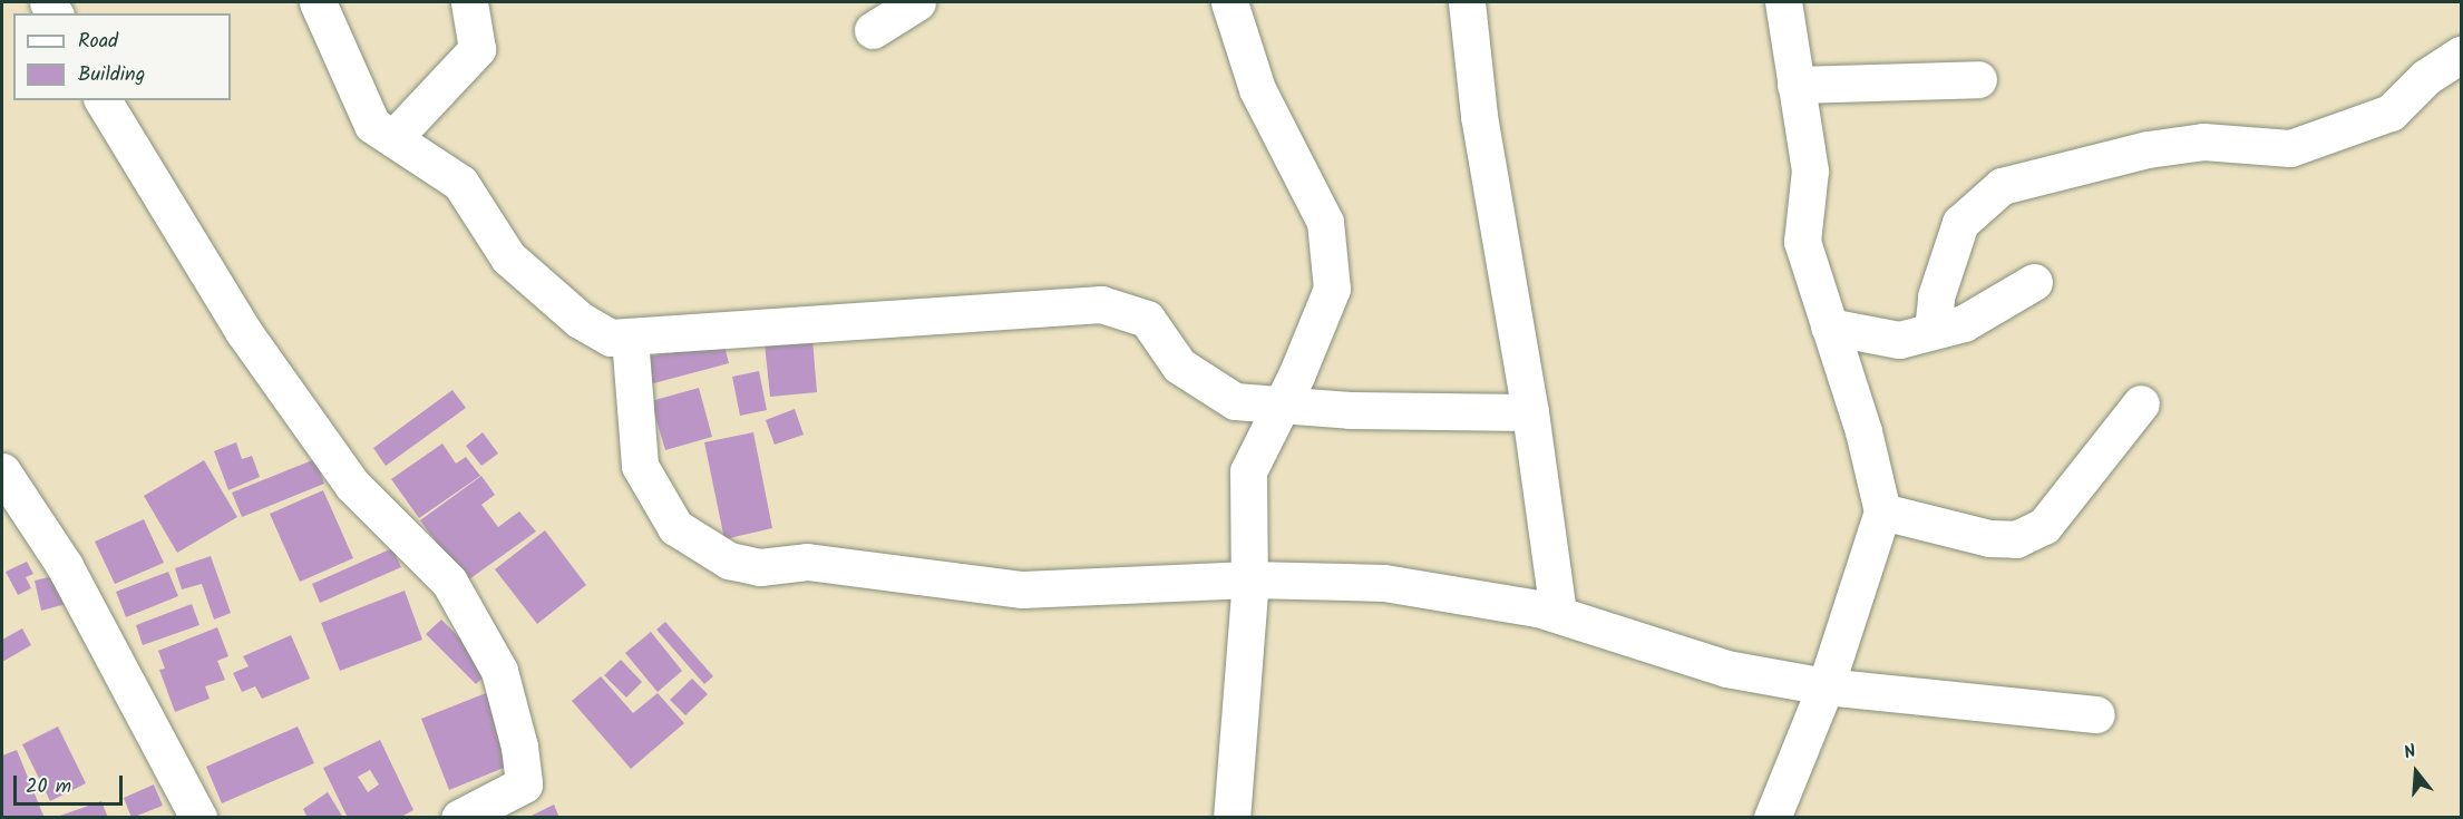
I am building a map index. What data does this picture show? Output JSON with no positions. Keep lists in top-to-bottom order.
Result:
{
  "legend": ["Road", "Building"],
  "scale_bar": "20 m",
  "north": "top"
}
